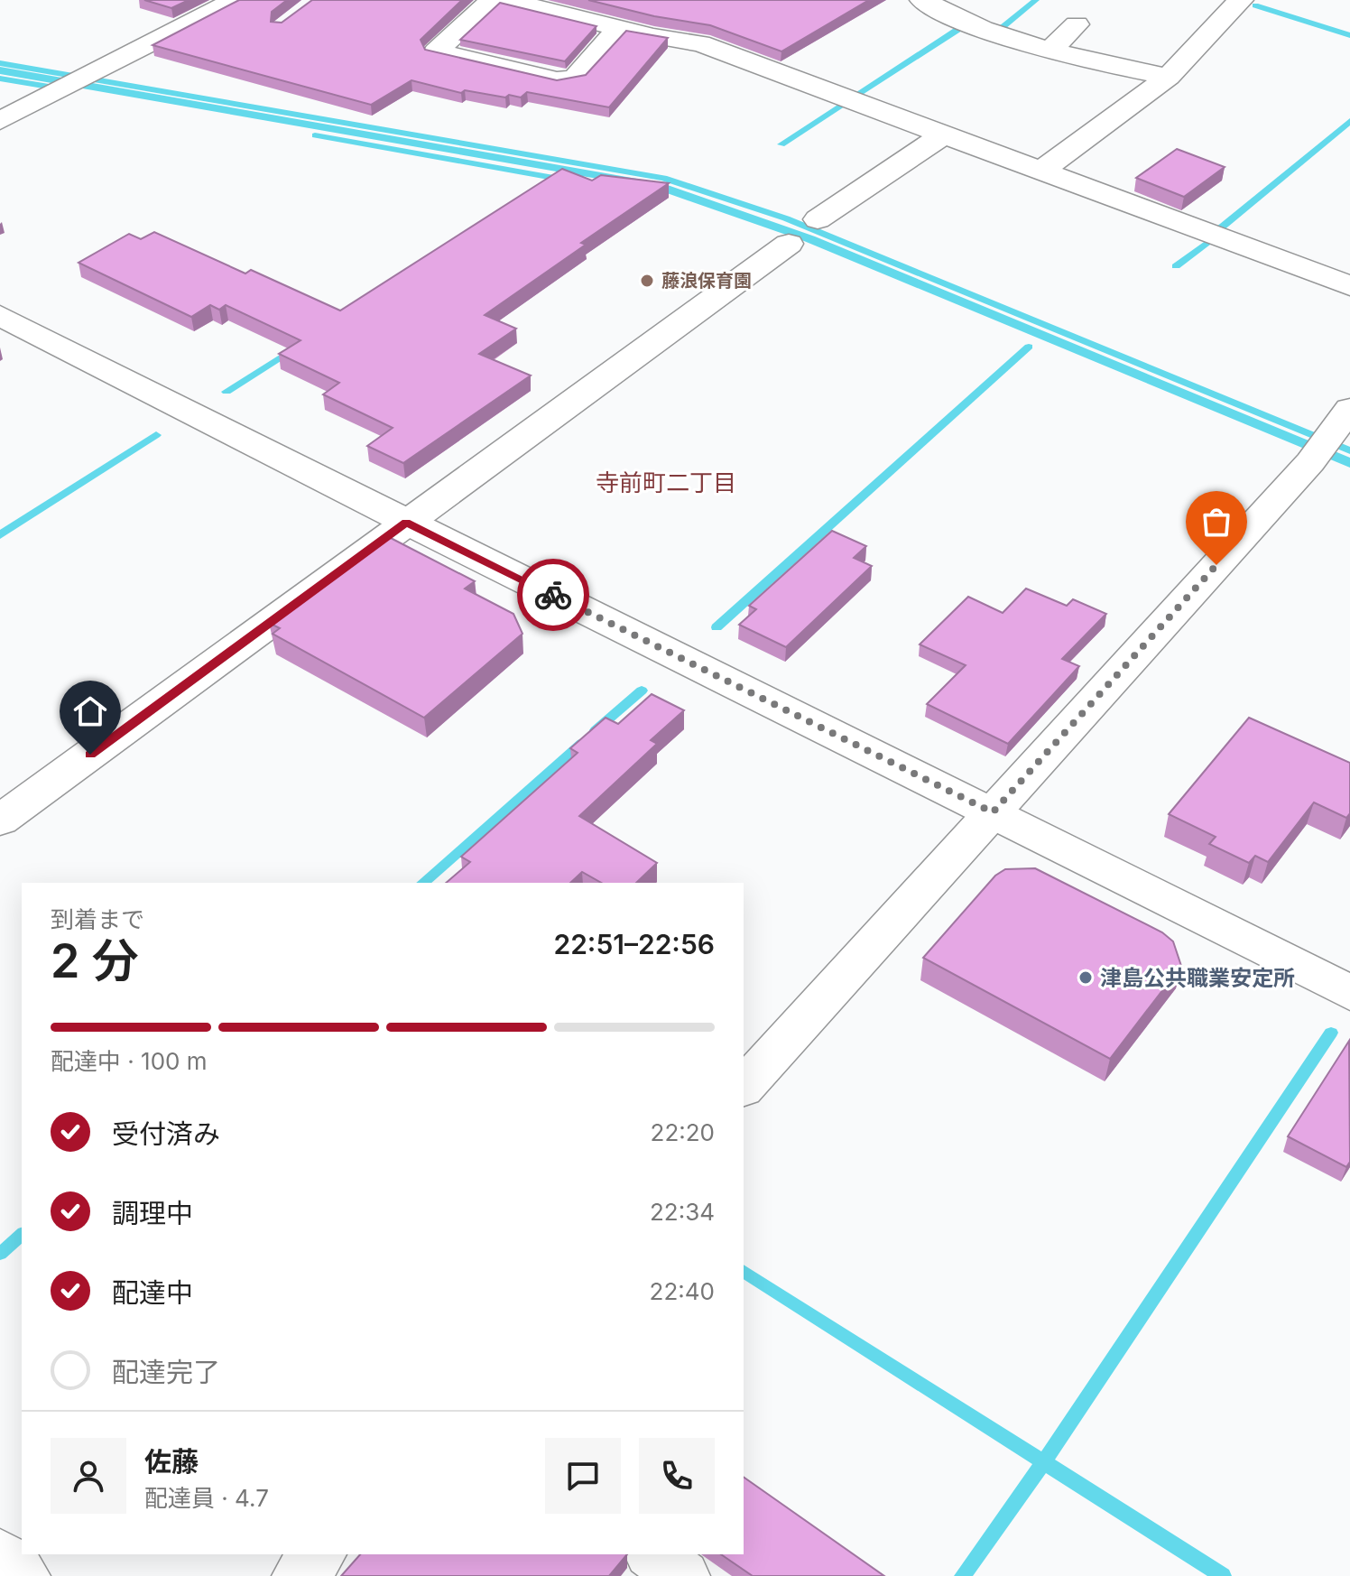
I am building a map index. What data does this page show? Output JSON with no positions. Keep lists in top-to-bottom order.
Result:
{
  "districts": ["寺前町二丁目"],
  "places": ["藤浪保育園", "津島公共職業安定所"],
  "page": {
    "heading": ["2 分", "到着まで", "22:51–22:56"],
    "panel": ["佐藤", "配達員 · 4.7"],
    "bar": "配達中 · 100 m",
    "list": [
      ["受付済み", "22:20"],
      ["調理中", "22:34"],
      ["配達中", "22:40"],
      "配達完了"
    ]
  }
}
